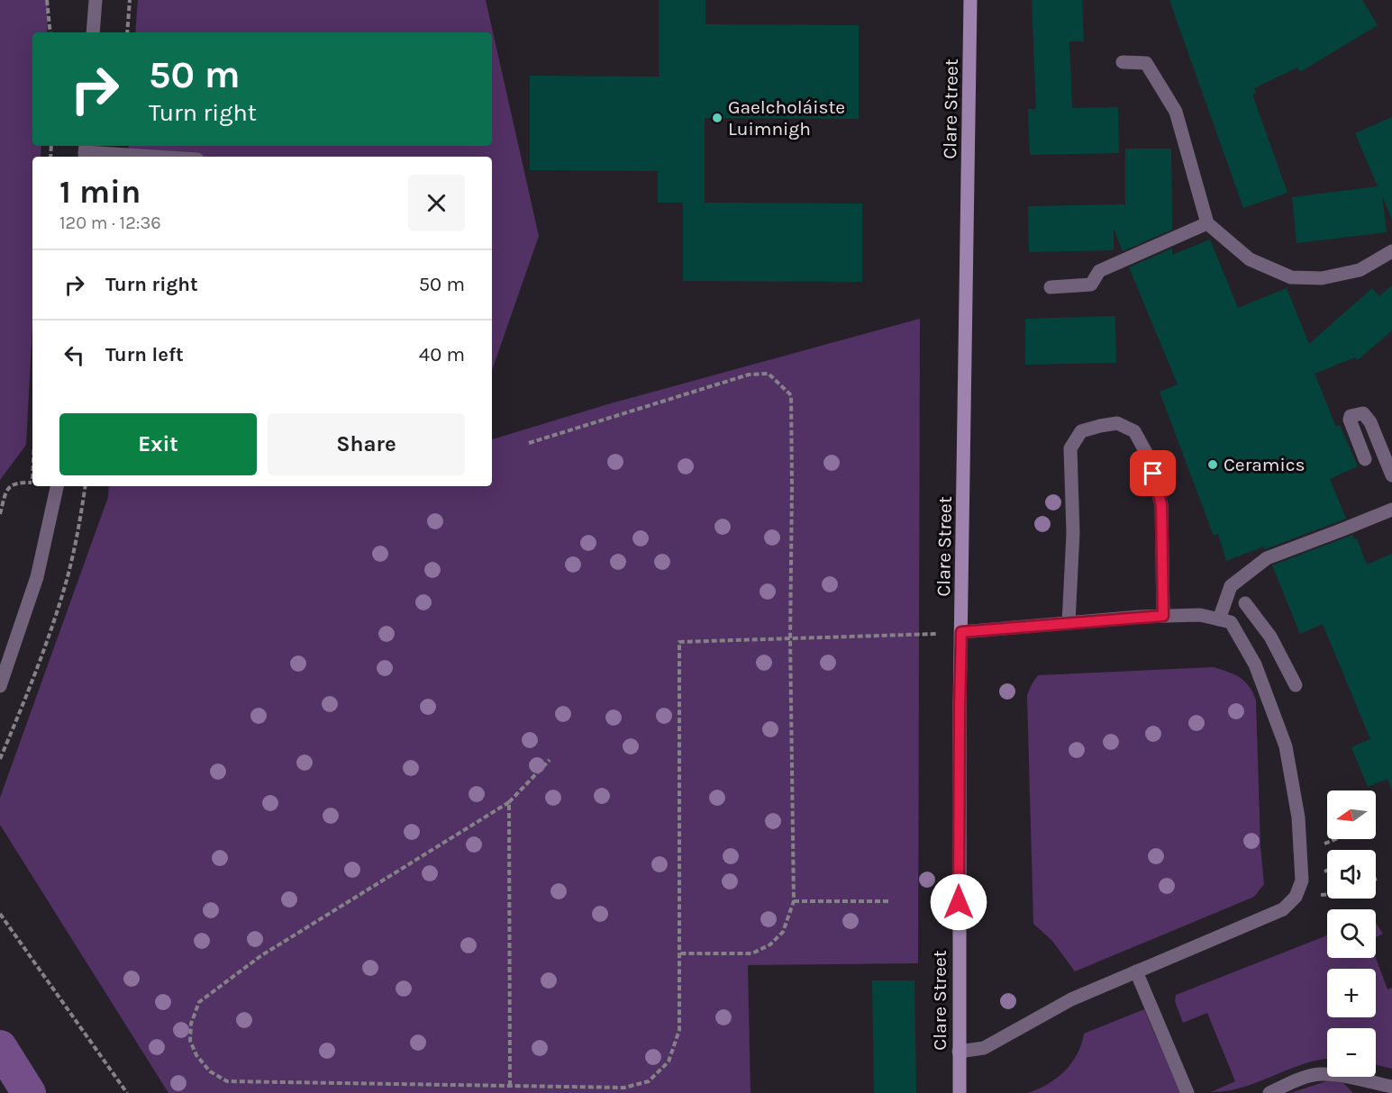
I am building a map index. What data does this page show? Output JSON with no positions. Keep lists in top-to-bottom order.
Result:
{
  "streets": {
    "main road": ["Clare Street"]
  },
  "places": ["Gaelcholáiste Luimnigh", "Ceramics"],
  "north": "left",
  "page": {
    "turn": ["50 m", "Turn right"],
    "heading": ["1 min", "120 m · 12:36"],
    "list": [
      {
        "name": "Turn right",
        "value": "50 m"
      },
      {
        "name": "Turn left",
        "value": "40 m"
      }
    ],
    "buttons": ["Exit", "Share"],
    "map_buttons": ["+", "−"]
  }
}
